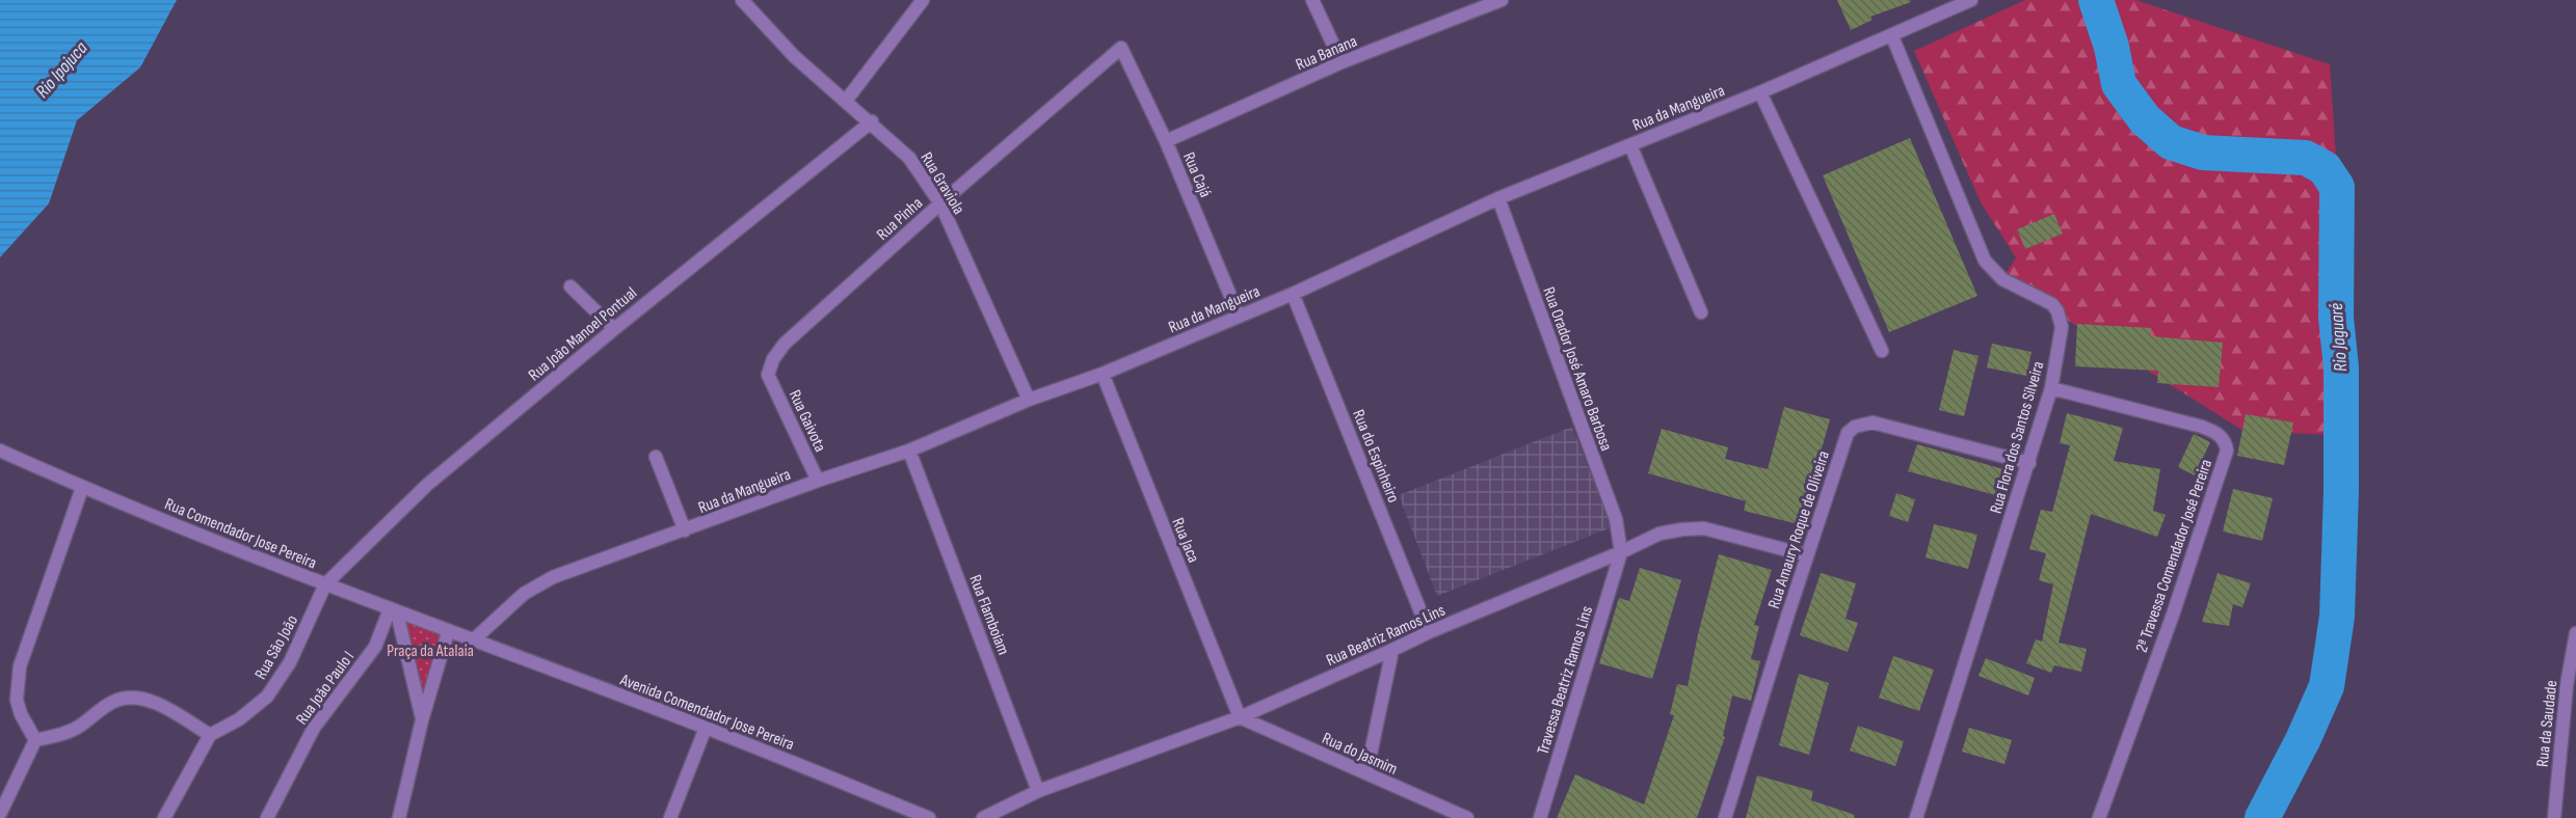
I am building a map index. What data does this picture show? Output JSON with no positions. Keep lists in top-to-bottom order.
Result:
{
  "streets": {
    "street": [
      "Rua Banana",
      "Rua da Mangueira",
      "Rua Cajá",
      "Rua Graviola",
      "Rua Pinha",
      "Rua João Manoel Pontual",
      "Rua Orador José Amaro Barbosa",
      "Rua Gaivota",
      "Rua Flora dos Santos Silveira",
      "Rua do Espinheiro",
      "Rua Amaury Roque de Oliveira",
      "Rua Comendador Jose Pereira",
      "Rua Jaca",
      "2ª Travessa Comendador José Pereira",
      "Rua Flamboiam",
      "Rua Beatriz Ramos Lins",
      "Rua São João",
      "Travessa Beatriz Ramos Lins",
      "Rua João Paulo I",
      "Avenida Comendador Jose Pereira",
      "Rua da Saudade",
      "Rua do Jasmim"
    ]
  },
  "crossings": [
    ["Rua Banana", "Rua Cajá"],
    ["Rua da Mangueira", "Rua Cajá"],
    ["Rua da Mangueira", "Rua Graviola"],
    ["Rua da Mangueira", "Rua Orador José Amaro Barbosa"],
    ["Rua da Mangueira", "Rua Gaivota"],
    ["Rua da Mangueira", "Rua Flora dos Santos Silveira"],
    ["Rua da Mangueira", "Rua do Espinheiro"],
    ["Rua da Mangueira", "Rua Comendador Jose Pereira"],
    ["Rua da Mangueira", "Rua Jaca"],
    ["Rua da Mangueira", "Rua Flamboiam"],
    ["Rua da Mangueira", "Avenida Comendador Jose Pereira"],
    ["Rua Cajá", "Rua Pinha"],
    ["Rua Graviola", "Rua Pinha"],
    ["Rua Graviola", "Rua João Manoel Pontual"],
    ["Rua Pinha", "Rua Gaivota"],
    ["Rua João Manoel Pontual", "Rua Comendador Jose Pereira"],
    ["Rua João Manoel Pontual", "Rua São João"],
    ["Rua Orador José Amaro Barbosa", "Rua Beatriz Ramos Lins"],
    ["Rua Orador José Amaro Barbosa", "Travessa Beatriz Ramos Lins"],
    ["Rua Flora dos Santos Silveira", "Rua Amaury Roque de Oliveira"],
    ["Rua Flora dos Santos Silveira", "2ª Travessa Comendador José Pereira"],
    ["Rua do Espinheiro", "Rua Beatriz Ramos Lins"],
    ["Rua Amaury Roque de Oliveira", "Rua Beatriz Ramos Lins"],
    ["Rua Comendador Jose Pereira", "Rua São João"],
    ["Rua Comendador Jose Pereira", "Rua João Paulo I"],
    ["Rua Comendador Jose Pereira", "Avenida Comendador Jose Pereira"],
    ["Rua Jaca", "Rua Beatriz Ramos Lins"],
    ["Rua Jaca", "Rua do Jasmim"],
    ["Rua Flamboiam", "Rua Beatriz Ramos Lins"],
    ["Rua Beatriz Ramos Lins", "Travessa Beatriz Ramos Lins"],
    ["Rua Beatriz Ramos Lins", "Rua do Jasmim"]
  ],
  "water": ["Rio Ipojuca", "Rio Jaguaré"],
  "parks": ["Praça da Atalaia"]
}
